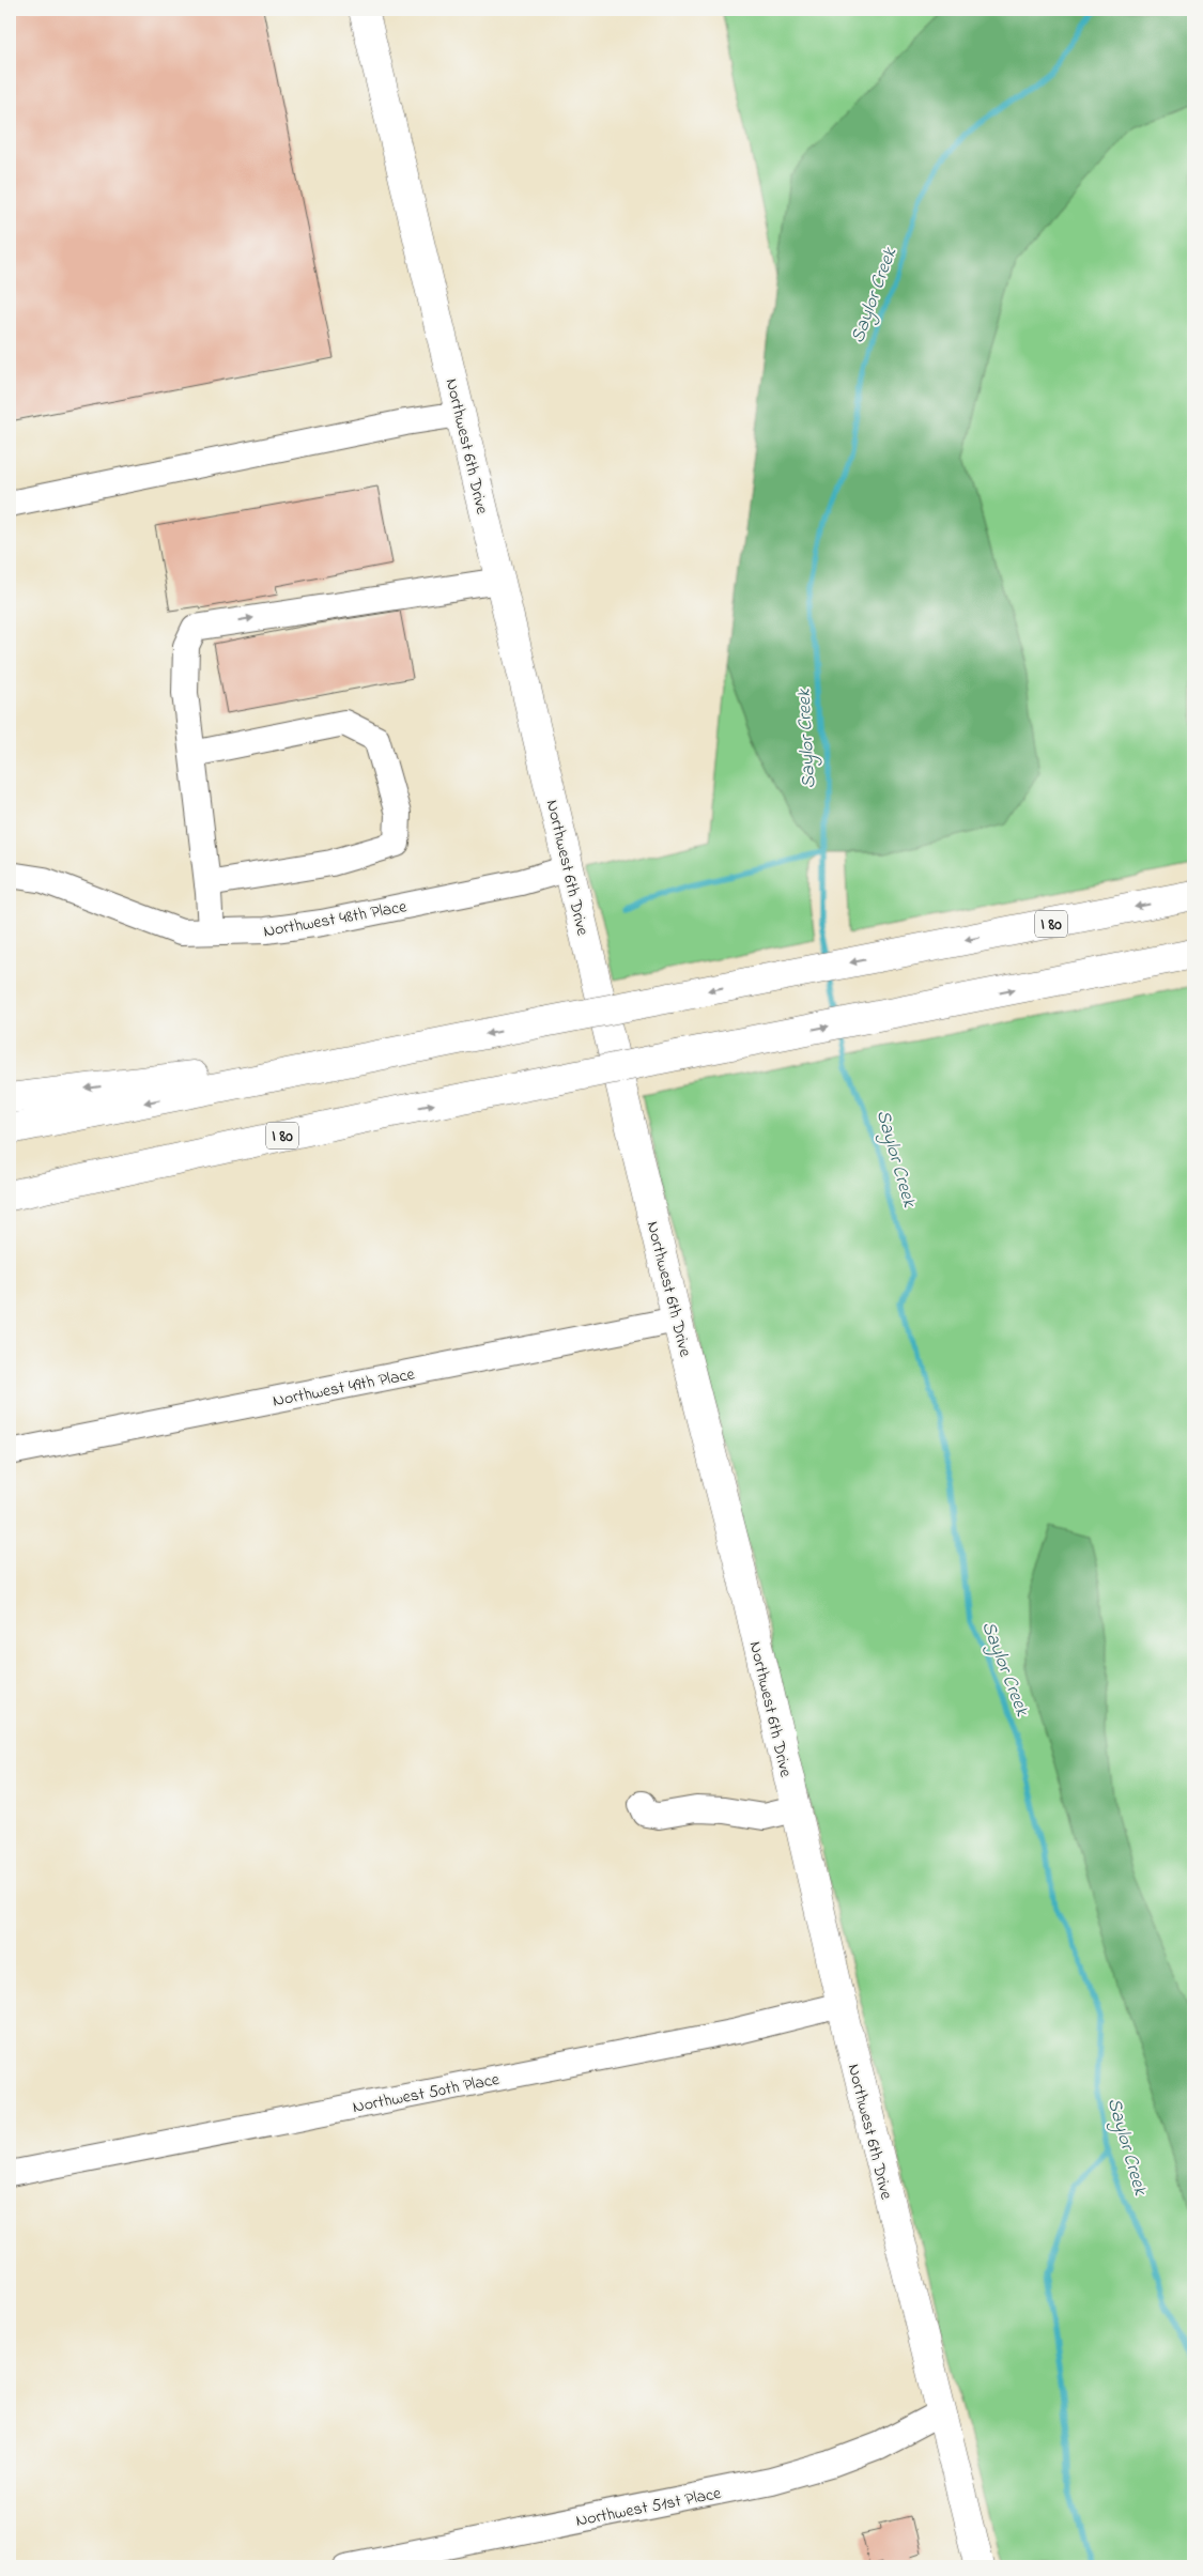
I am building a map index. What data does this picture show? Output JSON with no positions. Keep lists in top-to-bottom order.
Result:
{
  "streets": {
    "main road": ["Northwest 6th Drive", "I 80"],
    "street": [
      "Northwest 48th Place",
      "Northwest 49th Place",
      "Northwest 50th Place",
      "Northwest 51st Place"
    ]
  },
  "crossings": [
    ["Northwest 6th Drive", "Northwest 48th Place"],
    ["Northwest 6th Drive", "Northwest 49th Place"],
    ["Northwest 6th Drive", "Northwest 50th Place"],
    ["Northwest 6th Drive", "Northwest 51st Place"]
  ],
  "water": ["Saylor Creek"]
}
